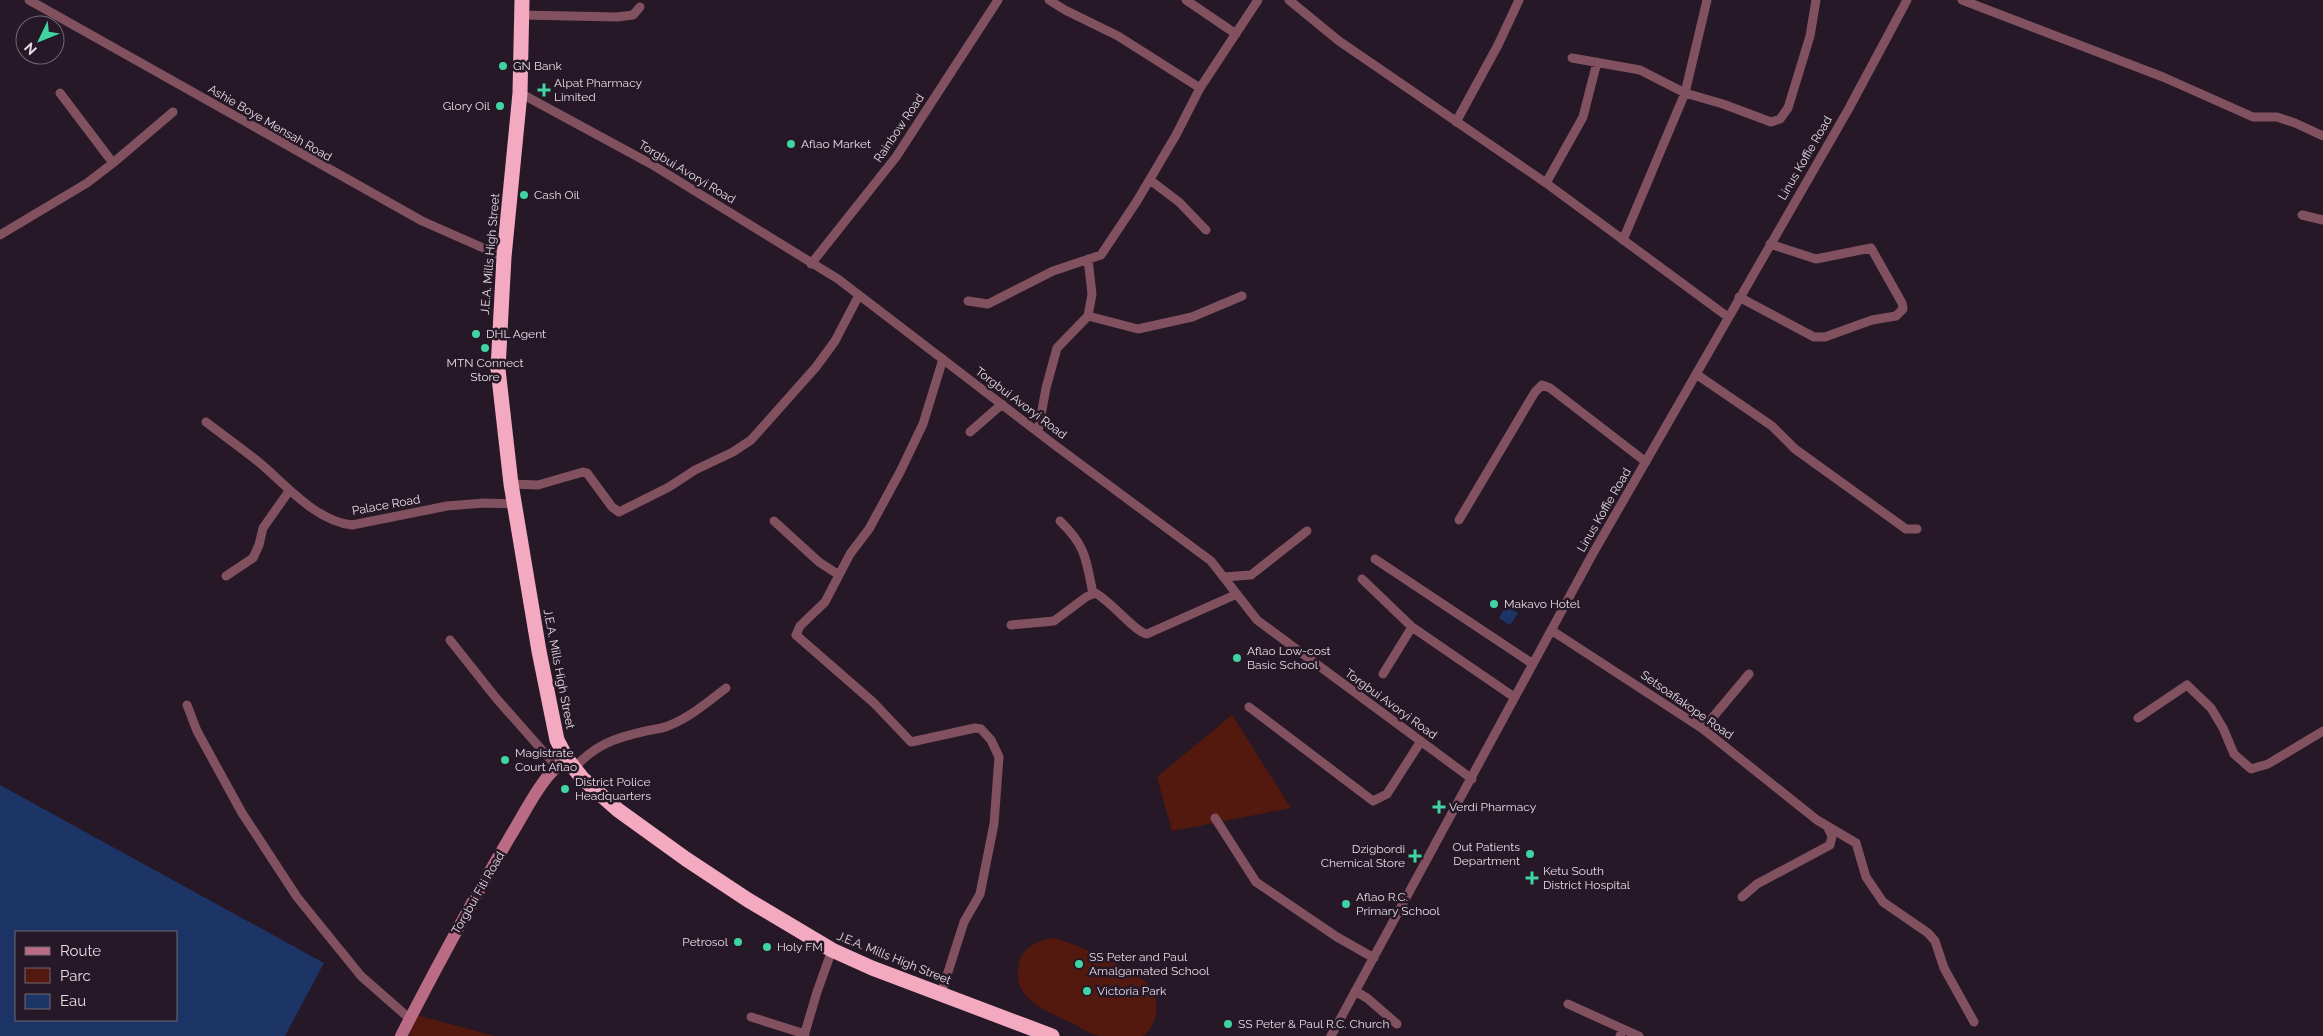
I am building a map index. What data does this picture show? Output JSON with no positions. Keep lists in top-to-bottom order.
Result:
{
  "streets": {
    "highway": ["J.E.A. Mills High Street"],
    "street": [
      "Ashie Boye Mensah Road",
      "Rainbow Road",
      "Linus Koffie Road",
      "Torgbui Avoryi Road",
      "Palace Road",
      "Setsoafiakope Road",
      "Torgbui Fiti Road"
    ]
  },
  "crossings": [
    ["Ashie Boye Mensah Road", "J.E.A. Mills High Street"],
    ["Rainbow Road", "Torgbui Avoryi Road"],
    ["Linus Koffie Road", "Torgbui Avoryi Road"],
    ["Linus Koffie Road", "Setsoafiakope Road"],
    ["Torgbui Avoryi Road", "J.E.A. Mills High Street"],
    ["J.E.A. Mills High Street", "Palace Road"],
    ["J.E.A. Mills High Street", "Torgbui Fiti Road"]
  ],
  "places": {
    "other": [
      "GN Bank",
      "Glory Oil",
      "Aflao Market",
      "Cash Oil",
      "DHL Agent",
      "MTN Connect Store",
      "Makavo Hotel",
      "Aflao Low-cost Basic School",
      "Magistrate Court Aflao",
      "District Police Headquarters",
      "Out Patients Department",
      "Aflao R.C. Primary School",
      "Petrosol",
      "Holy FM",
      "SS Peter and Paul Amalgamated School",
      "Victoria Park",
      "SS Peter & Paul R.C. Church"
    ],
    "health": [
      "Alpat Pharmacy Limited",
      "Verdi Pharmacy",
      "Dzigbordi Chemical Store",
      "Ketu South District Hospital"
    ]
  },
  "legend": ["Route", "Parc", "Eau"],
  "north": "bottom left"
}
